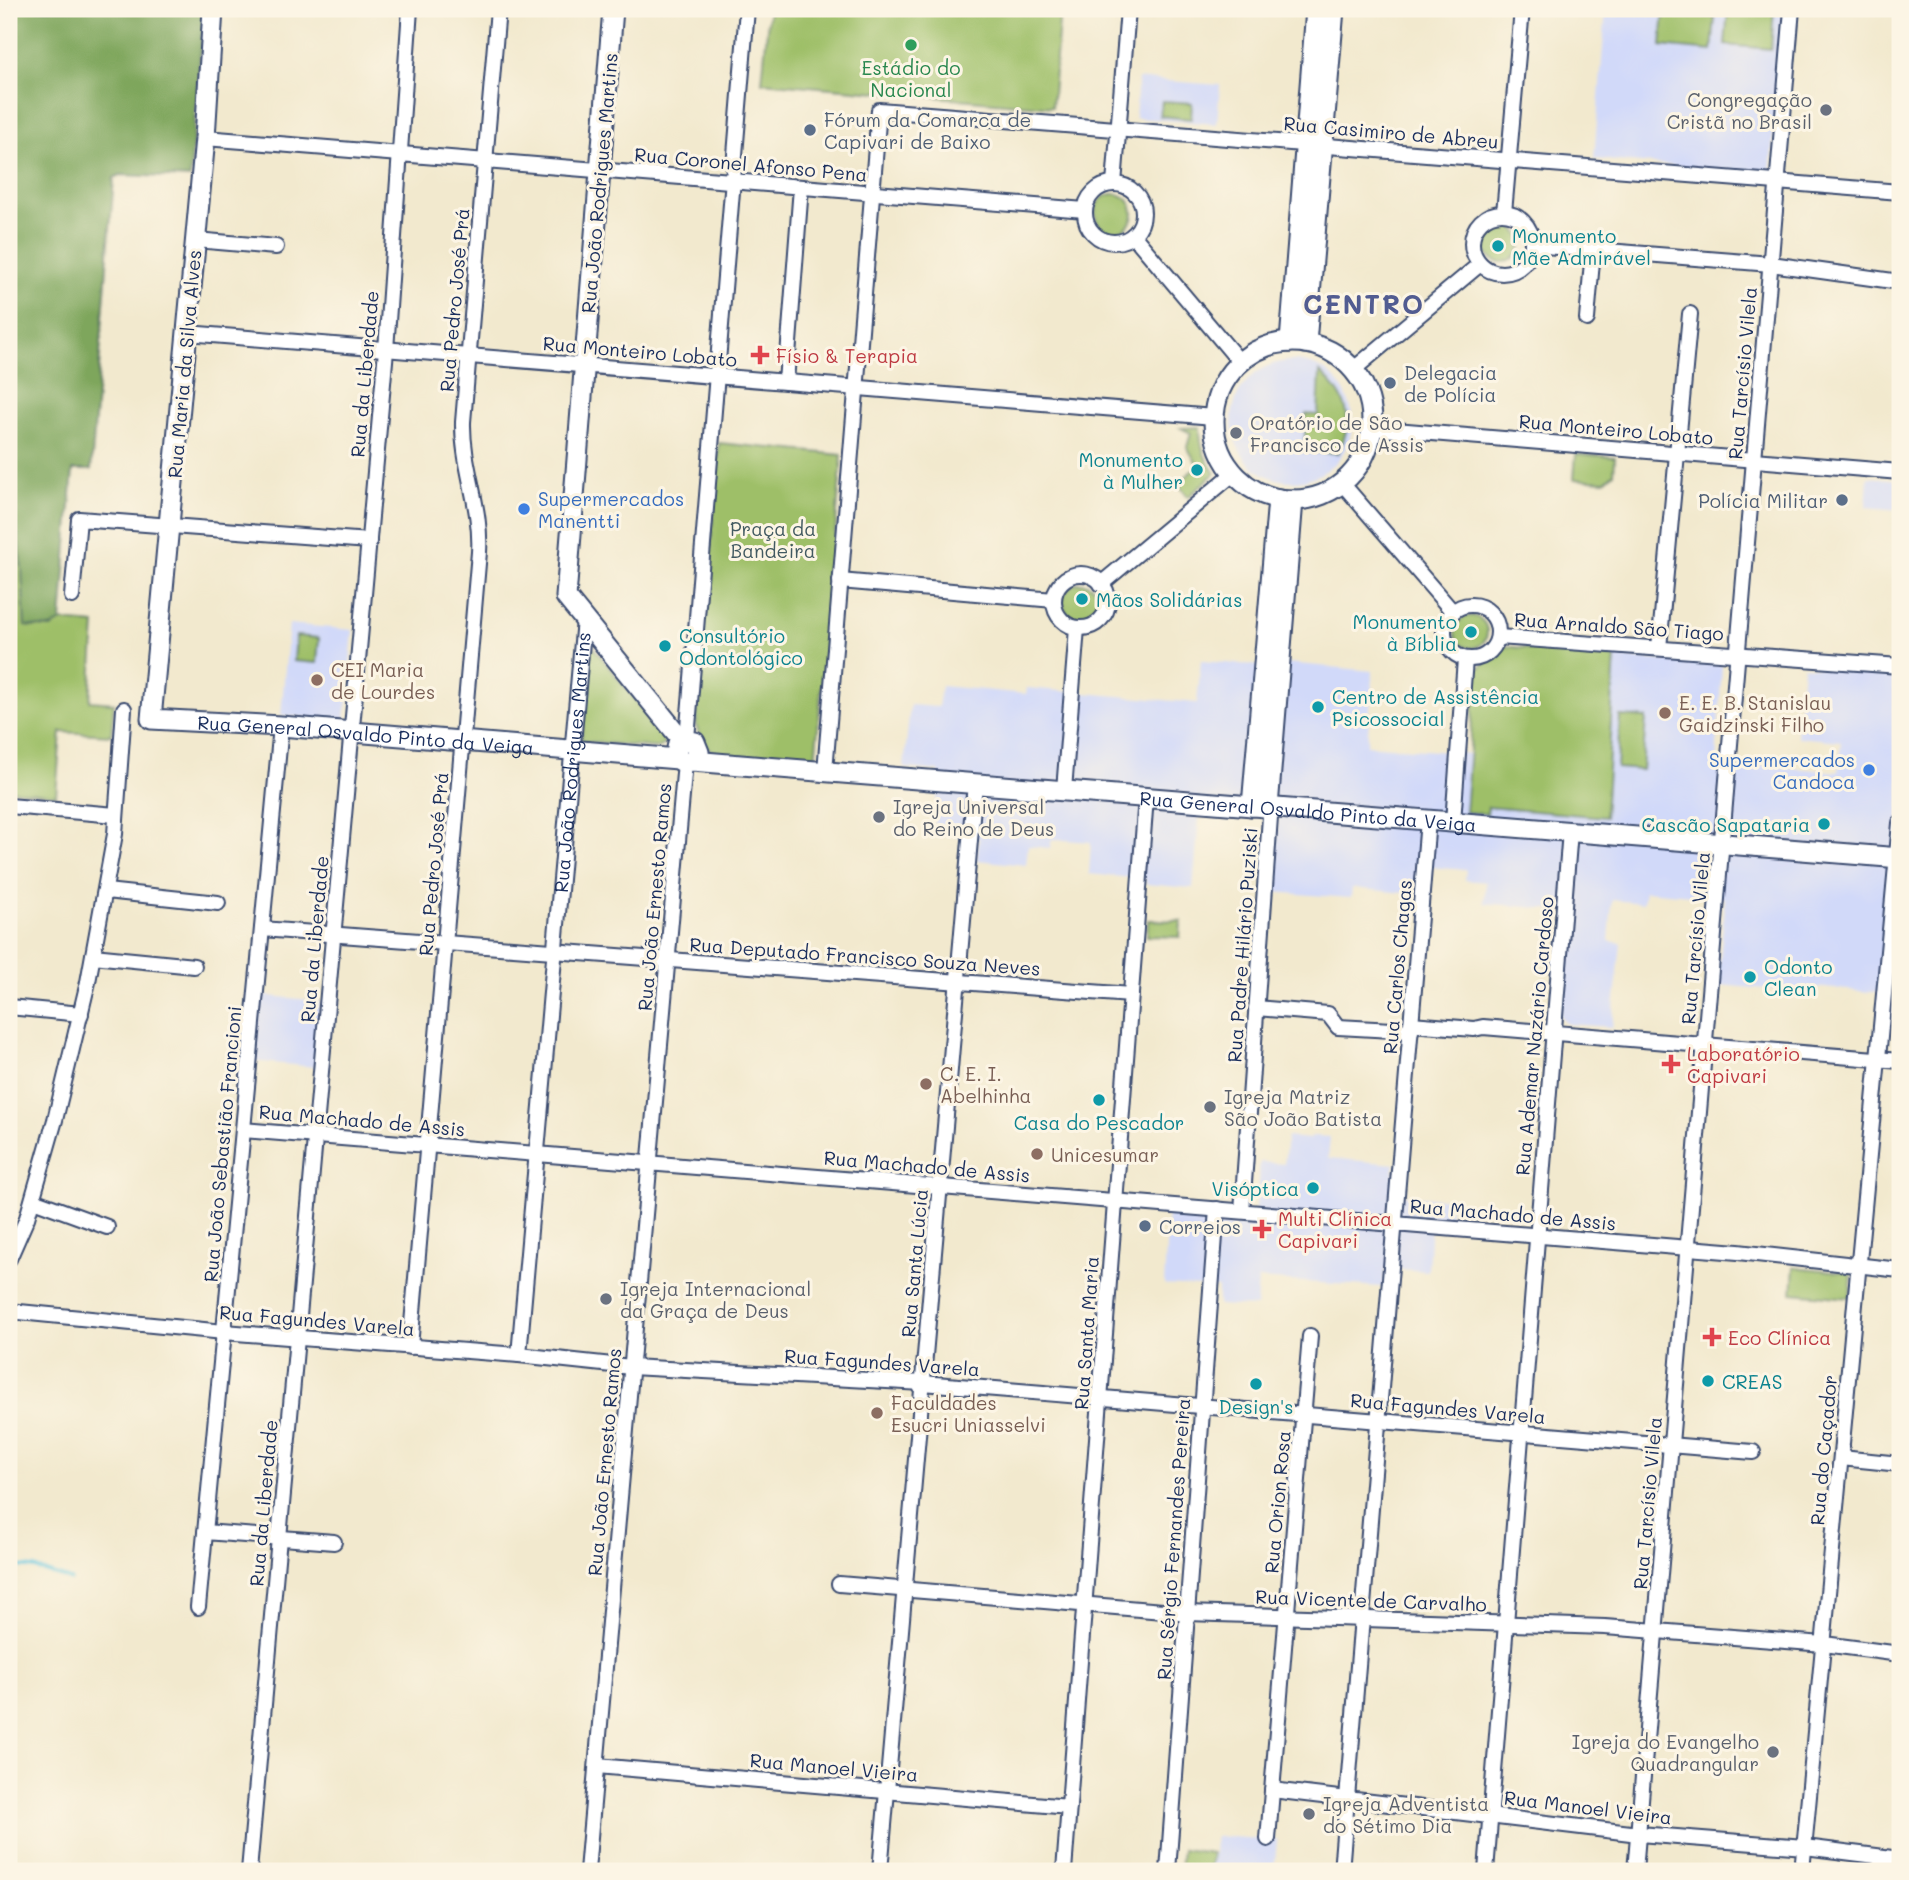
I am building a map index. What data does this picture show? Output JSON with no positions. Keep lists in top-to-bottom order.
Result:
{
  "streets": {
    "street": [
      "Rua Casimiro de Abreu",
      "Rua Coronel Afonso Pena",
      "Rua João Rodrigues Martins",
      "Rua Pedro José Prá",
      "Rua Monteiro Lobato",
      "Rua Maria da Silva Alves",
      "Rua Tarcísio Vilela",
      "Rua da Liberdade",
      "Rua Arnaldo São Tiago",
      "Rua General Osvaldo Pinto da Veiga",
      "Rua João Ernesto Ramos",
      "Rua Padre Hilário Puziski",
      "Rua Deputado Francisco Souza Neves",
      "Rua Carlos Chagas",
      "Rua Ademar Nazário Cardoso",
      "Rua Machado de Assis",
      "Rua João Sebastião Francioni",
      "Rua Santa Lúcia",
      "Rua Fagundes Varela",
      "Rua Santa Maria",
      "Rua do Caçador",
      "Rua Orion Rosa",
      "Rua Sérgio Fernandes Pereira",
      "Rua Vicente de Carvalho",
      "Rua Manoel Vieira"
    ]
  },
  "crossings": [
    ["Rua Casimiro de Abreu", "Rua Coronel Afonso Pena"],
    ["Rua Casimiro de Abreu", "Rua Tarcísio Vilela"],
    ["Rua Coronel Afonso Pena", "Rua João Rodrigues Martins"],
    ["Rua Coronel Afonso Pena", "Rua Pedro José Prá"],
    ["Rua Coronel Afonso Pena", "Rua Maria da Silva Alves"],
    ["Rua Coronel Afonso Pena", "Rua da Liberdade"],
    ["Rua Coronel Afonso Pena", "Rua João Ernesto Ramos"],
    ["Rua João Rodrigues Martins", "Rua Monteiro Lobato"],
    ["Rua João Rodrigues Martins", "Rua General Osvaldo Pinto da Veiga"],
    ["Rua João Rodrigues Martins", "Rua Deputado Francisco Souza Neves"],
    ["Rua João Rodrigues Martins", "Rua Machado de Assis"],
    ["Rua João Rodrigues Martins", "Rua Fagundes Varela"],
    ["Rua Pedro José Prá", "Rua Monteiro Lobato"],
    ["Rua Pedro José Prá", "Rua General Osvaldo Pinto da Veiga"],
    ["Rua Pedro José Prá", "Rua Deputado Francisco Souza Neves"],
    ["Rua Pedro José Prá", "Rua Machado de Assis"],
    ["Rua Pedro José Prá", "Rua Fagundes Varela"],
    ["Rua Monteiro Lobato", "Rua Maria da Silva Alves"],
    ["Rua Monteiro Lobato", "Rua Tarcísio Vilela"],
    ["Rua Monteiro Lobato", "Rua da Liberdade"],
    ["Rua Monteiro Lobato", "Rua João Ernesto Ramos"],
    ["Rua Maria da Silva Alves", "Rua General Osvaldo Pinto da Veiga"],
    ["Rua Tarcísio Vilela", "Rua Arnaldo São Tiago"],
    ["Rua Tarcísio Vilela", "Rua General Osvaldo Pinto da Veiga"],
    ["Rua Tarcísio Vilela", "Rua Machado de Assis"],
    ["Rua Tarcísio Vilela", "Rua Fagundes Varela"],
    ["Rua Tarcísio Vilela", "Rua Vicente de Carvalho"],
    ["Rua Tarcísio Vilela", "Rua Manoel Vieira"],
    ["Rua da Liberdade", "Rua General Osvaldo Pinto da Veiga"],
    ["Rua da Liberdade", "Rua Deputado Francisco Souza Neves"],
    ["Rua da Liberdade", "Rua Machado de Assis"],
    ["Rua da Liberdade", "Rua Fagundes Varela"],
    ["Rua General Osvaldo Pinto da Veiga", "Rua João Ernesto Ramos"],
    ["Rua General Osvaldo Pinto da Veiga", "Rua Padre Hilário Puziski"],
    ["Rua General Osvaldo Pinto da Veiga", "Rua Carlos Chagas"],
    ["Rua General Osvaldo Pinto da Veiga", "Rua Ademar Nazário Cardoso"],
    ["Rua General Osvaldo Pinto da Veiga", "Rua João Sebastião Francioni"],
    ["Rua General Osvaldo Pinto da Veiga", "Rua Santa Lúcia"],
    ["Rua General Osvaldo Pinto da Veiga", "Rua Santa Maria"],
    ["Rua General Osvaldo Pinto da Veiga", "Rua do Caçador"],
    ["Rua João Ernesto Ramos", "Rua Deputado Francisco Souza Neves"],
    ["Rua João Ernesto Ramos", "Rua Machado de Assis"],
    ["Rua João Ernesto Ramos", "Rua Fagundes Varela"],
    ["Rua João Ernesto Ramos", "Rua Manoel Vieira"],
    ["Rua Padre Hilário Puziski", "Rua Machado de Assis"],
    ["Rua Deputado Francisco Souza Neves", "Rua João Sebastião Francioni"],
    ["Rua Deputado Francisco Souza Neves", "Rua Santa Lúcia"],
    ["Rua Deputado Francisco Souza Neves", "Rua Santa Maria"],
    ["Rua Carlos Chagas", "Rua Machado de Assis"],
    ["Rua Carlos Chagas", "Rua Fagundes Varela"],
    ["Rua Carlos Chagas", "Rua Vicente de Carvalho"],
    ["Rua Carlos Chagas", "Rua Manoel Vieira"],
    ["Rua Ademar Nazário Cardoso", "Rua Machado de Assis"],
    ["Rua Ademar Nazário Cardoso", "Rua Fagundes Varela"],
    ["Rua Ademar Nazário Cardoso", "Rua Vicente de Carvalho"],
    ["Rua Ademar Nazário Cardoso", "Rua Manoel Vieira"],
    ["Rua Machado de Assis", "Rua João Sebastião Francioni"],
    ["Rua Machado de Assis", "Rua Santa Lúcia"],
    ["Rua Machado de Assis", "Rua Santa Maria"],
    ["Rua Machado de Assis", "Rua do Caçador"],
    ["Rua Machado de Assis", "Rua Sérgio Fernandes Pereira"],
    ["Rua João Sebastião Francioni", "Rua Fagundes Varela"],
    ["Rua Santa Lúcia", "Rua Fagundes Varela"],
    ["Rua Santa Lúcia", "Rua Vicente de Carvalho"],
    ["Rua Santa Lúcia", "Rua Manoel Vieira"],
    ["Rua Fagundes Varela", "Rua Santa Maria"],
    ["Rua Fagundes Varela", "Rua Orion Rosa"],
    ["Rua Fagundes Varela", "Rua Sérgio Fernandes Pereira"],
    ["Rua Santa Maria", "Rua Vicente de Carvalho"],
    ["Rua Santa Maria", "Rua Manoel Vieira"],
    ["Rua do Caçador", "Rua Vicente de Carvalho"],
    ["Rua do Caçador", "Rua Manoel Vieira"],
    ["Rua Orion Rosa", "Rua Vicente de Carvalho"],
    ["Rua Orion Rosa", "Rua Manoel Vieira"],
    ["Rua Sérgio Fernandes Pereira", "Rua Vicente de Carvalho"]
  ],
  "districts": ["CENTRO"],
  "parks": ["Praça da Bandeira"],
  "places": {
    "other": [
      "Estádio do Nacional",
      "Congregação Cristã no Brasil",
      "Fórum da Comarca de Capivari de Baixo",
      "Monumento Mãe Admirável",
      "Delegacia de Polícia",
      "Oratório de São Francisco de Assis",
      "Monumento à Mulher",
      "Polícia Militar",
      "Supermercados Manentti",
      "Mãos Solidárias",
      "Monumento à Bíblia",
      "Consultório Odontológico",
      "CEI Maria de Lourdes",
      "Centro de Assistência Psicossocial",
      "E. E. B. Stanislau Gaidzinski Filho",
      "Supermercados Candoca",
      "Igreja Universal do Reino de Deus",
      "Cascão Sapataria",
      "Odonto Clean",
      "C. E. I. Abelhinha",
      "Casa do Pescador",
      "Igreja Matriz São João Batista",
      "Unicesumar",
      "Visóptica",
      "Correios",
      "Igreja Internacional da Graça de Deus",
      "CREAS",
      "Design's",
      "Faculdades Esucri Uniasselvi",
      "Igreja do Evangelho Quadrangular",
      "Igreja Adventista do Sétimo Dia"
    ],
    "health": [
      "Físio & Terapia",
      "Laboratório Capivari",
      "Multi Clínica Capivari",
      "Eco Clínica"
    ]
  }
}
